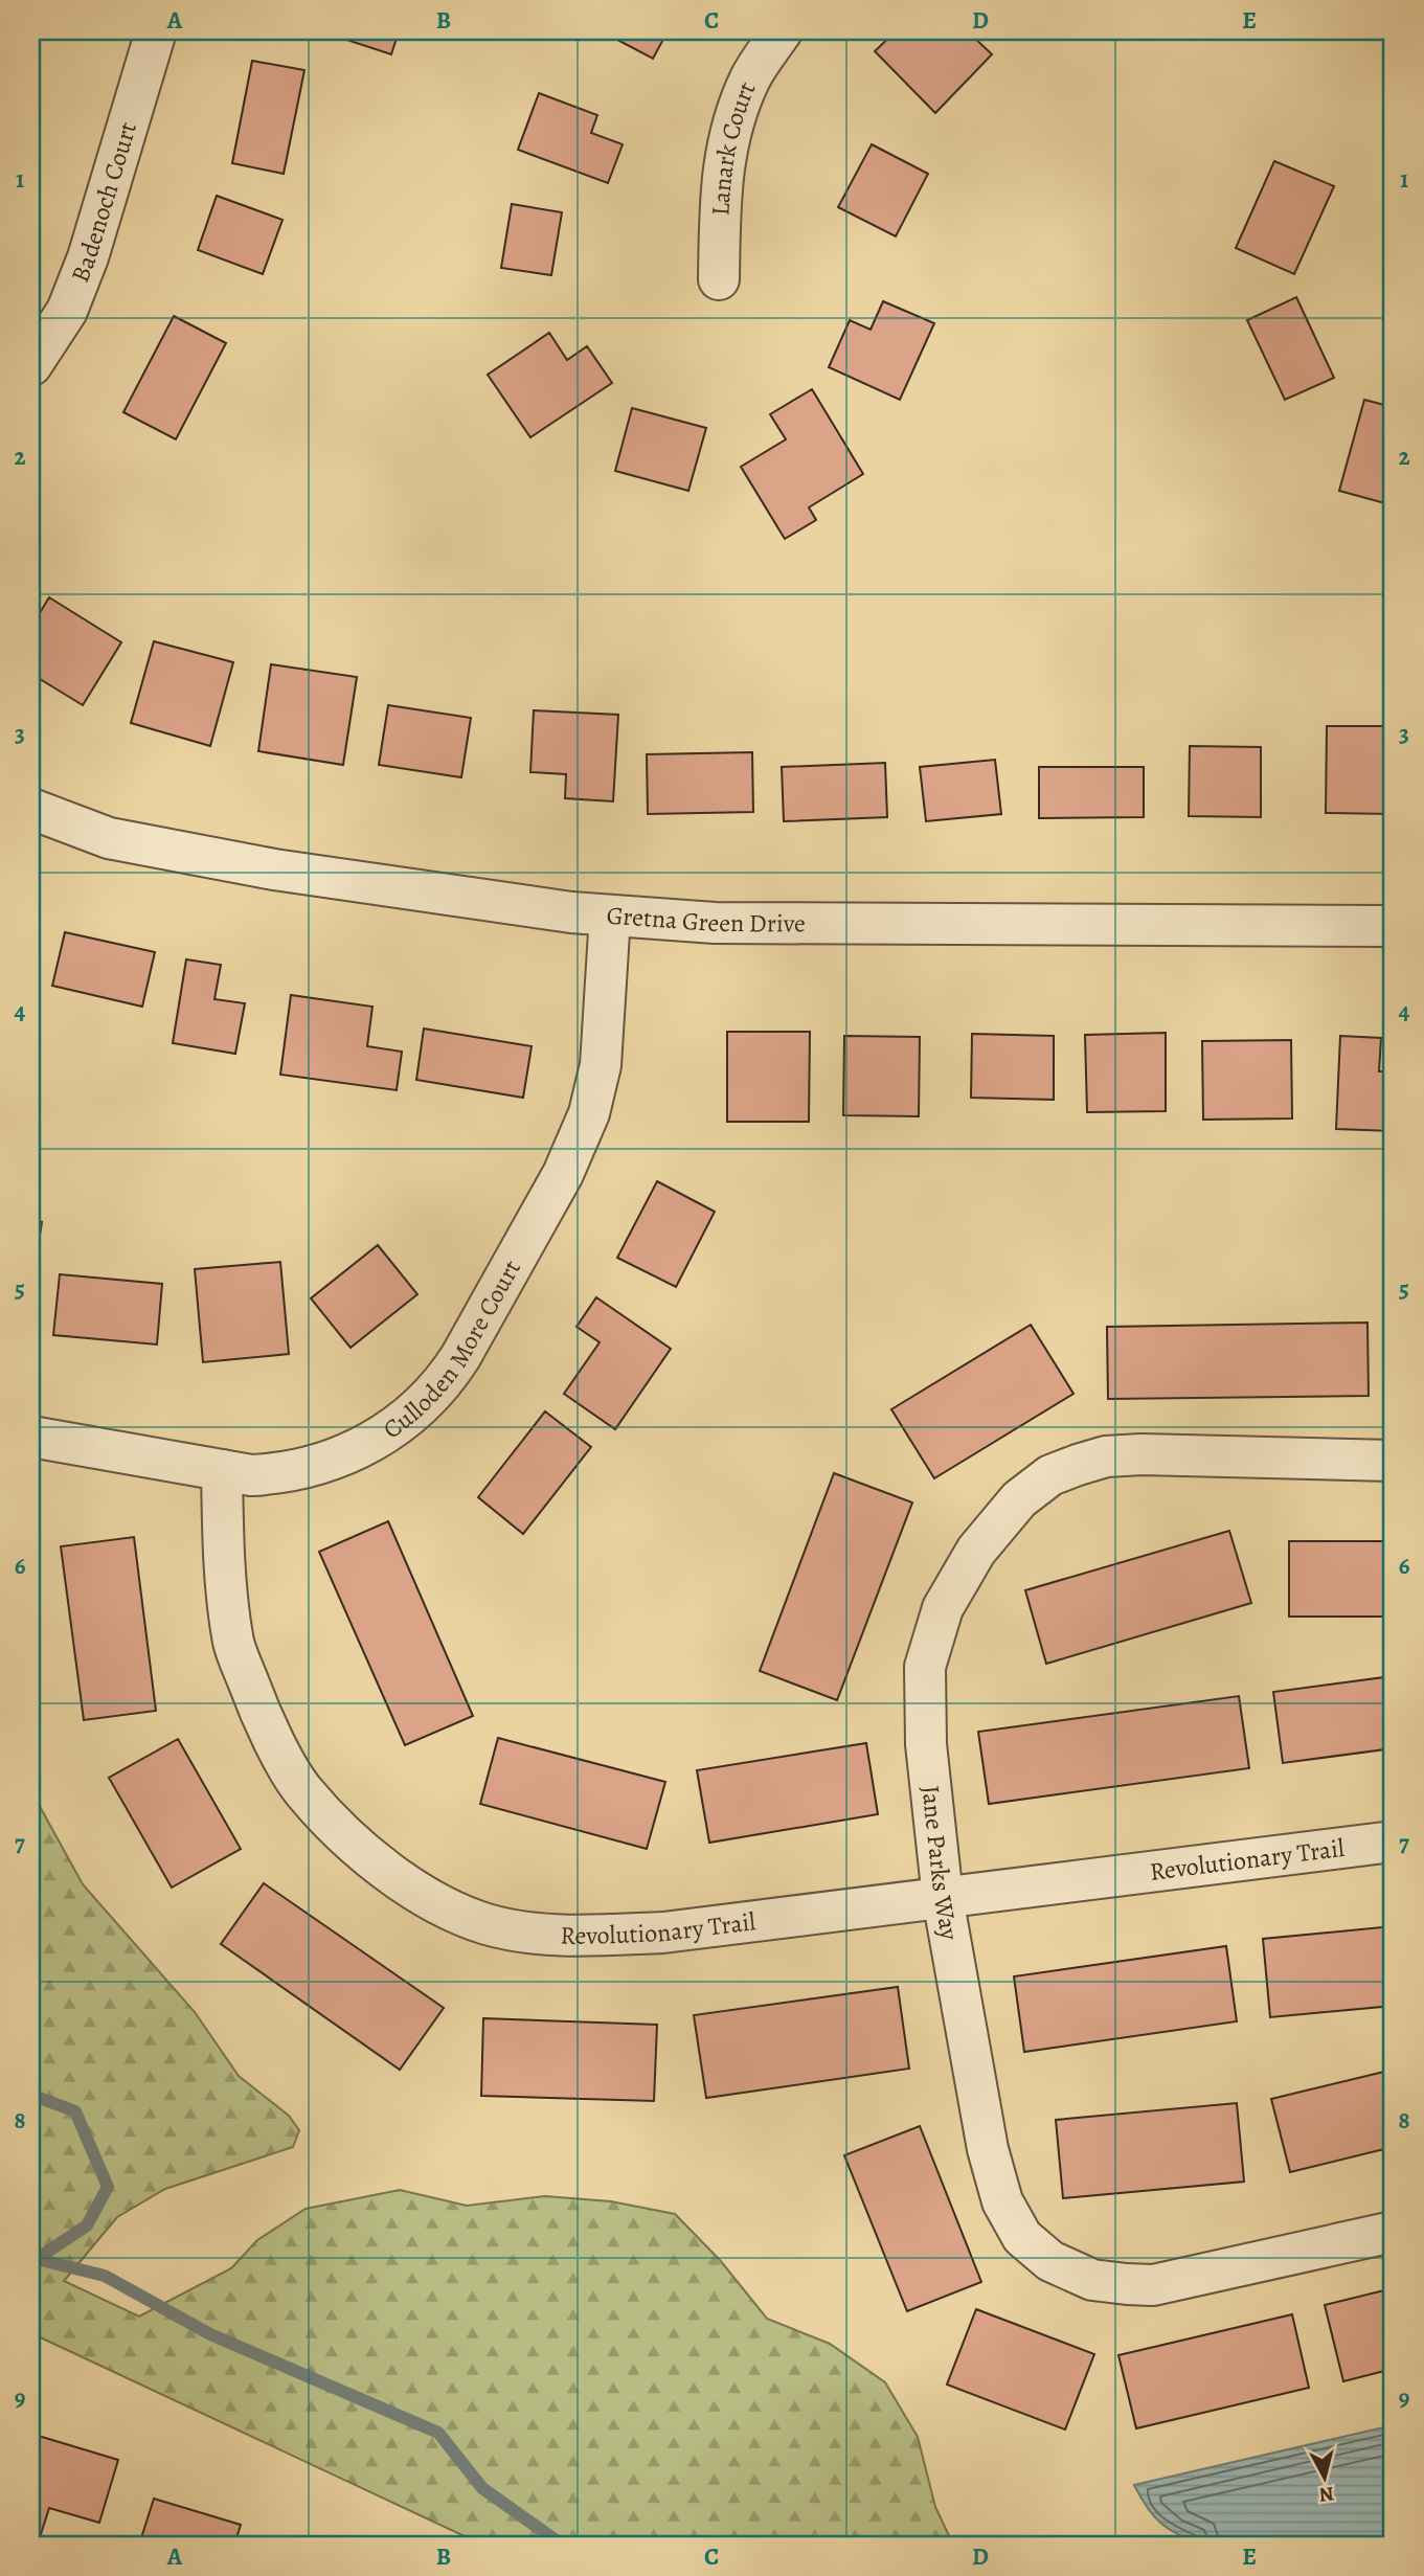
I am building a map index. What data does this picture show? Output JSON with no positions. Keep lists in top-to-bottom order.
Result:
{
  "streets": {
    "street": [
      "Lanark Court",
      "Badenoch Court",
      "Gretna Green Drive",
      "Culloden More Court",
      "Revolutionary Trail",
      "Jane Parks Way"
    ]
  },
  "crossings": [
    ["Gretna Green Drive", "Culloden More Court"],
    ["Culloden More Court", "Revolutionary Trail"],
    ["Revolutionary Trail", "Jane Parks Way"]
  ],
  "north": "bottom",
  "grid": {
    "columns": [
      "A",
      "B",
      "C",
      "D",
      "E"
    ],
    "rows": [
      "1",
      "2",
      "3",
      "4",
      "5",
      "6",
      "7",
      "8",
      "9"
    ]
  }
}
